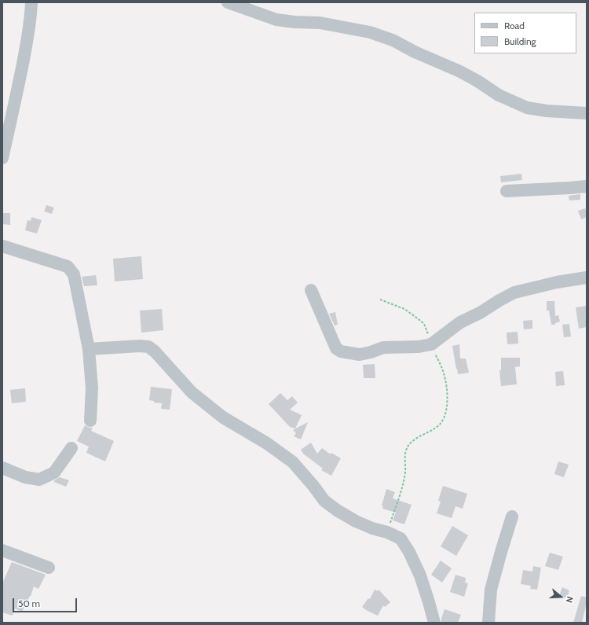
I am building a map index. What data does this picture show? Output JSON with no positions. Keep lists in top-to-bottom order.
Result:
{
  "legend": ["Road", "Building"],
  "scale_bar": "50 m",
  "north": "right"
}
